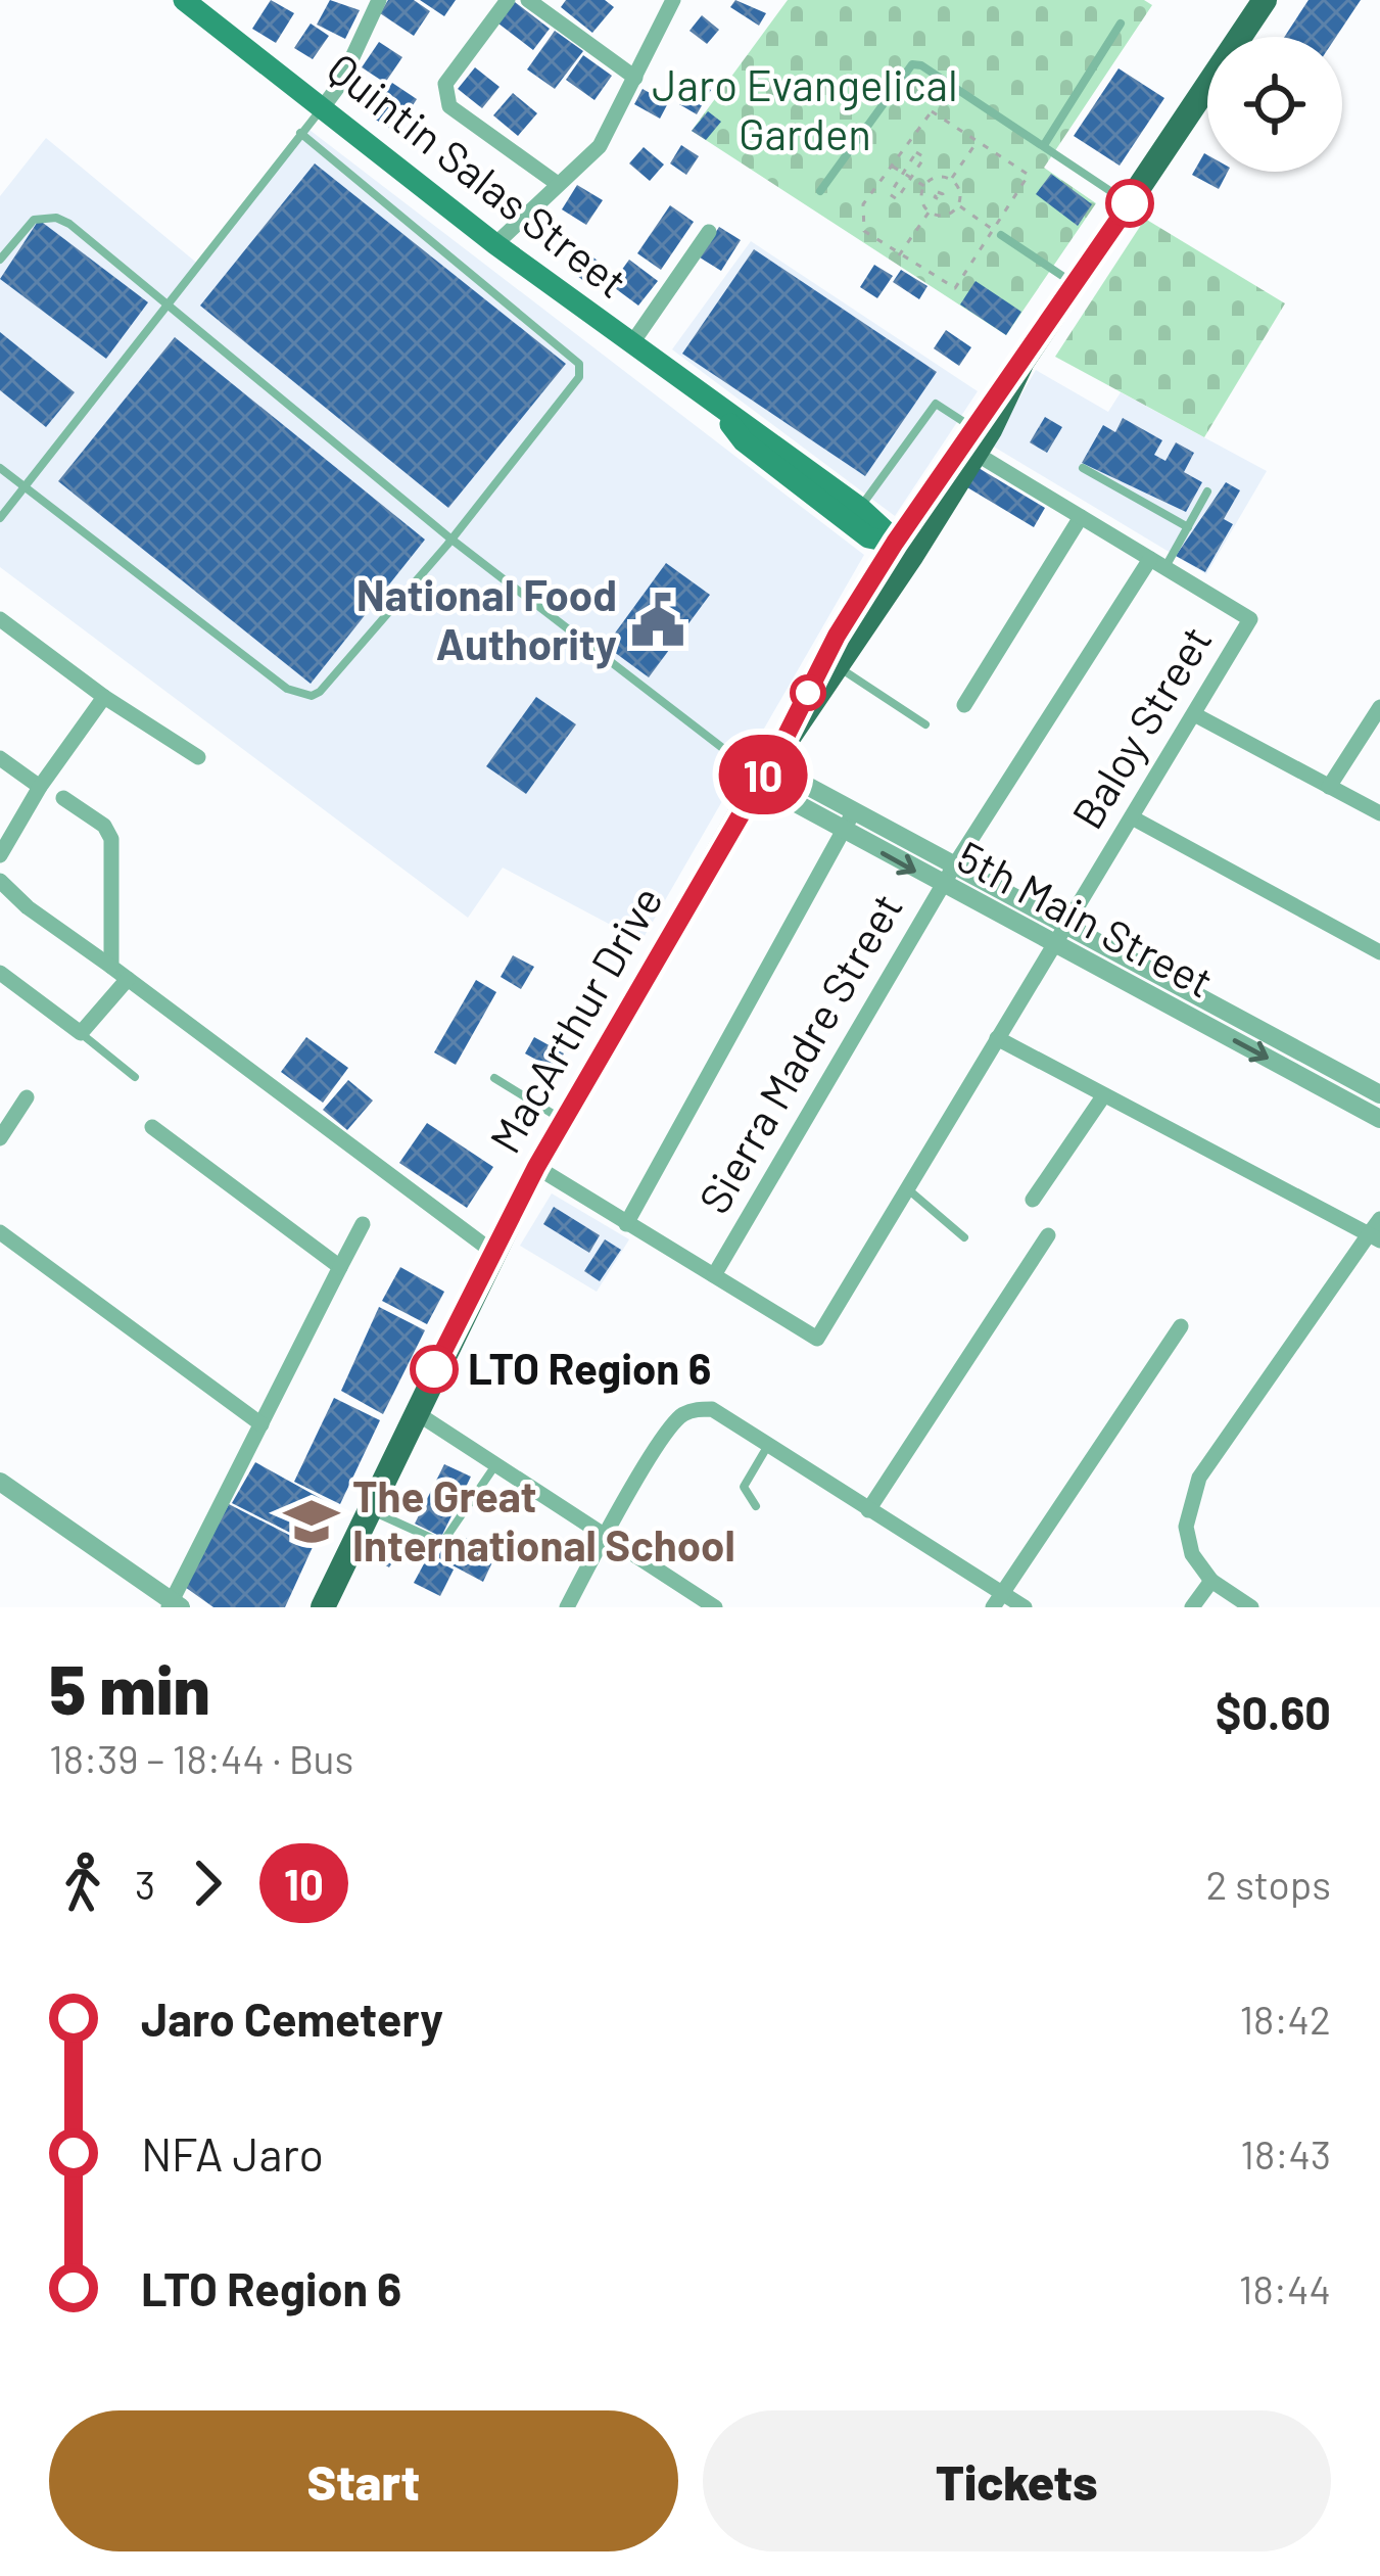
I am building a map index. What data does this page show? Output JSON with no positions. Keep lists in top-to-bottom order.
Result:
{
  "streets": {
    "main road": ["Quintin Salas Street", "MacArthur Drive"],
    "street": ["Baloy Street", "5th Main Street", "Sierra Madre Street"]
  },
  "crossings": [
    ["Quintin Salas Street", "MacArthur Drive"],
    ["Baloy Street", "5th Main Street"],
    ["Baloy Street", "MacArthur Drive"],
    ["Baloy Street", "Sierra Madre Street"],
    ["5th Main Street", "MacArthur Drive"],
    ["5th Main Street", "Sierra Madre Street"]
  ],
  "parks": ["Jaro Evangelical Garden"],
  "places": {
    "public building": ["National Food Authority"],
    "other": ["LTO Region 6"],
    "school or university": ["The Great International School"]
  },
  "lines": ["bus line 10"],
  "page": {
    "on_map": "10",
    "heading": ["5 min", "18:39 – 18:44 · Bus", "$0.60"],
    "legs": ["3", "10", "2 stops"],
    "list": [
      {
        "name": "Jaro Cemetery",
        "value": "18:42"
      },
      {
        "name": "NFA Jaro",
        "value": "18:43"
      },
      {
        "name": "LTO Region 6",
        "value": "18:44"
      }
    ],
    "buttons": ["Start", "Tickets"]
  }
}
